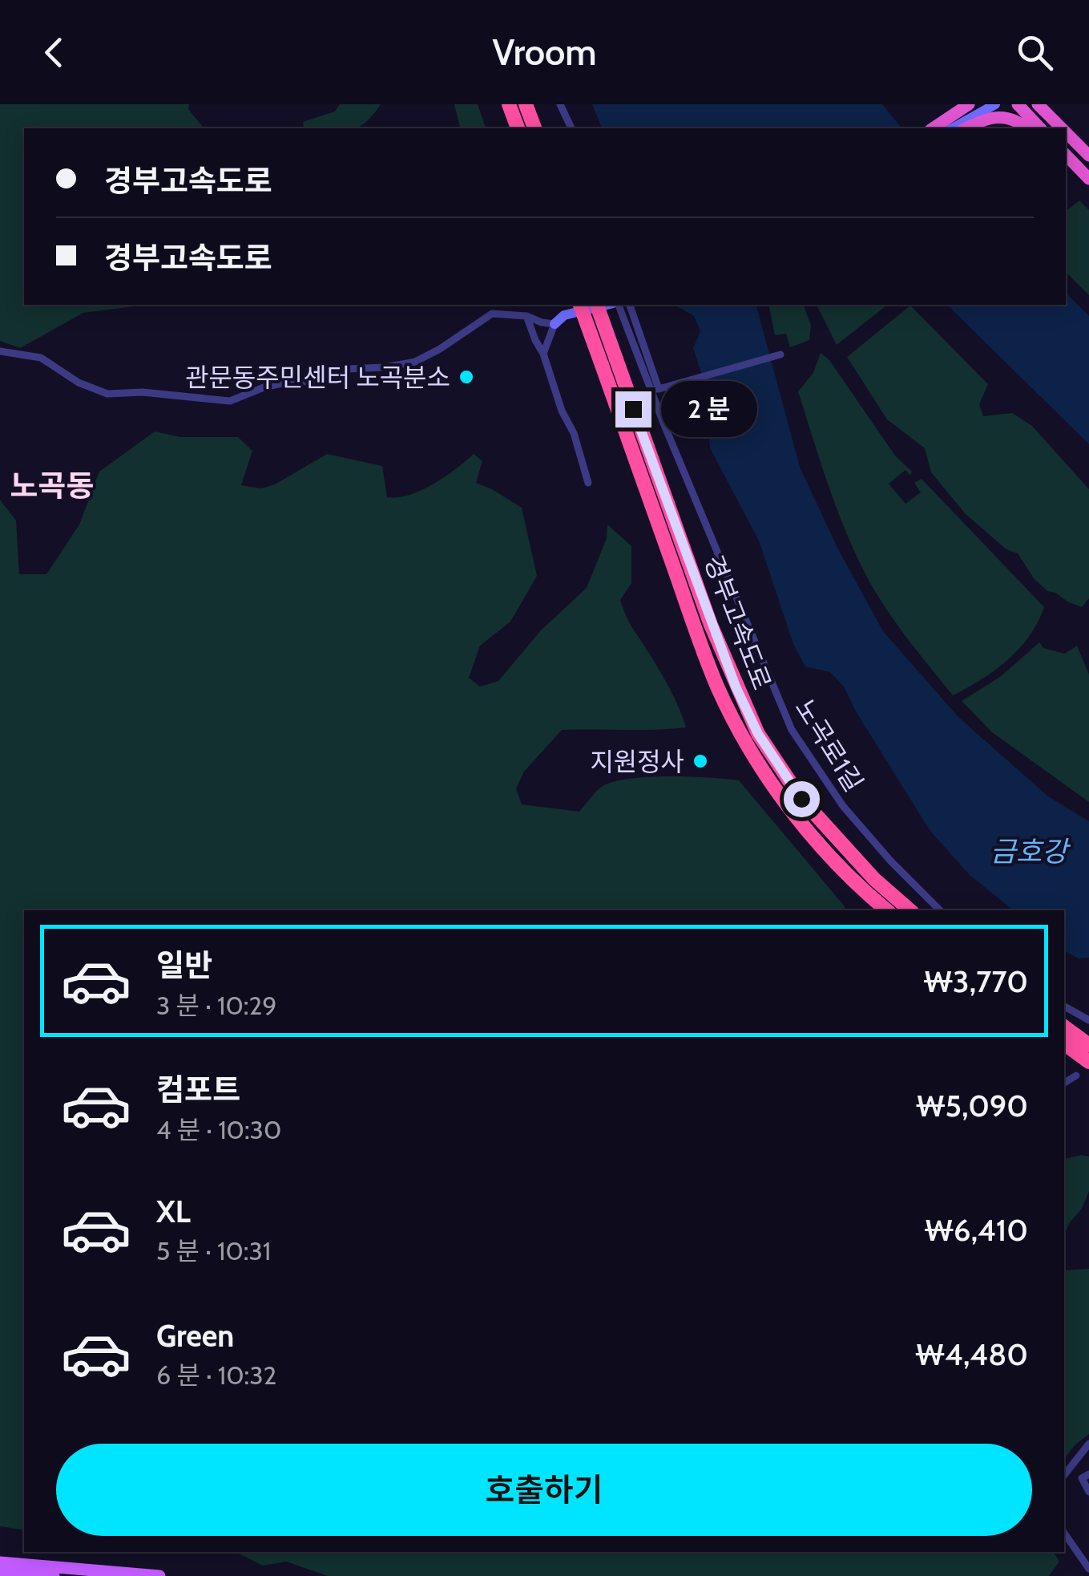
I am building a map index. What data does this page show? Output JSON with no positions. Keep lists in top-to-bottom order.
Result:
{
  "streets": {
    "highway": ["경부고속도로"],
    "street": ["노곡로1길"]
  },
  "districts": ["노곡동"],
  "water": ["금호강"],
  "places": ["관문동주민센터 노곡분소", "지원정사"],
  "page": {
    "header": "Vroom",
    "banner": ["경부고속도로", "경부고속도로"],
    "bubble": "2 분",
    "list": [
      {
        "name": "일반",
        "note": "3 분 · 10:29",
        "value": "₩3,770"
      },
      {
        "name": "컴포트",
        "note": "4 분 · 10:30",
        "value": "₩5,090"
      },
      {
        "name": "XL",
        "note": "5 분 · 10:31",
        "value": "₩6,410"
      },
      {
        "name": "Green",
        "note": "6 분 · 10:32",
        "value": "₩4,480"
      }
    ],
    "buttons": "호출하기"
  }
}
